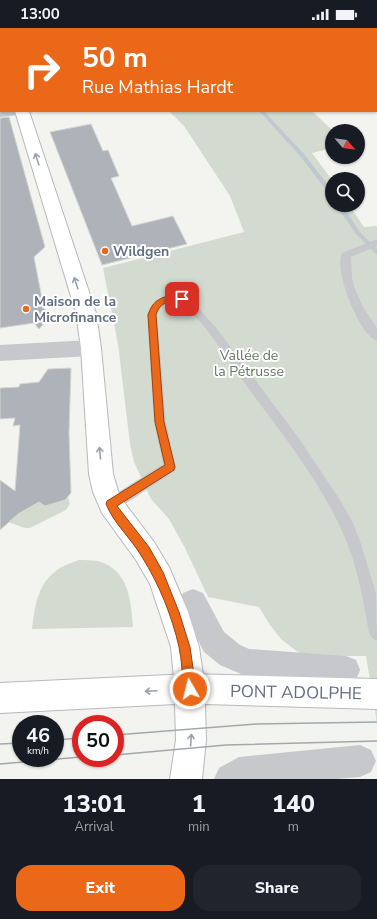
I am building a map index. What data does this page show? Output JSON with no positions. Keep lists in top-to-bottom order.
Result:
{
  "streets": {
    "main road": ["PONT ADOLPHE"]
  },
  "one_way": ["PONT ADOLPHE"],
  "parks": ["Vallée de la Pétrusse"],
  "places": ["Wildgen", "Maison de la Microfinance"],
  "north": "bottom right",
  "page": {
    "status": "13:00",
    "turn": ["50 m", "Rue Mathias Hardt"],
    "speed": "46 km/h",
    "limit": "50",
    "eta": [
      "13:01",
      "Arrival",
      "1",
      "min",
      "140",
      "m"
    ],
    "buttons": ["Exit", "Share"]
  }
}
